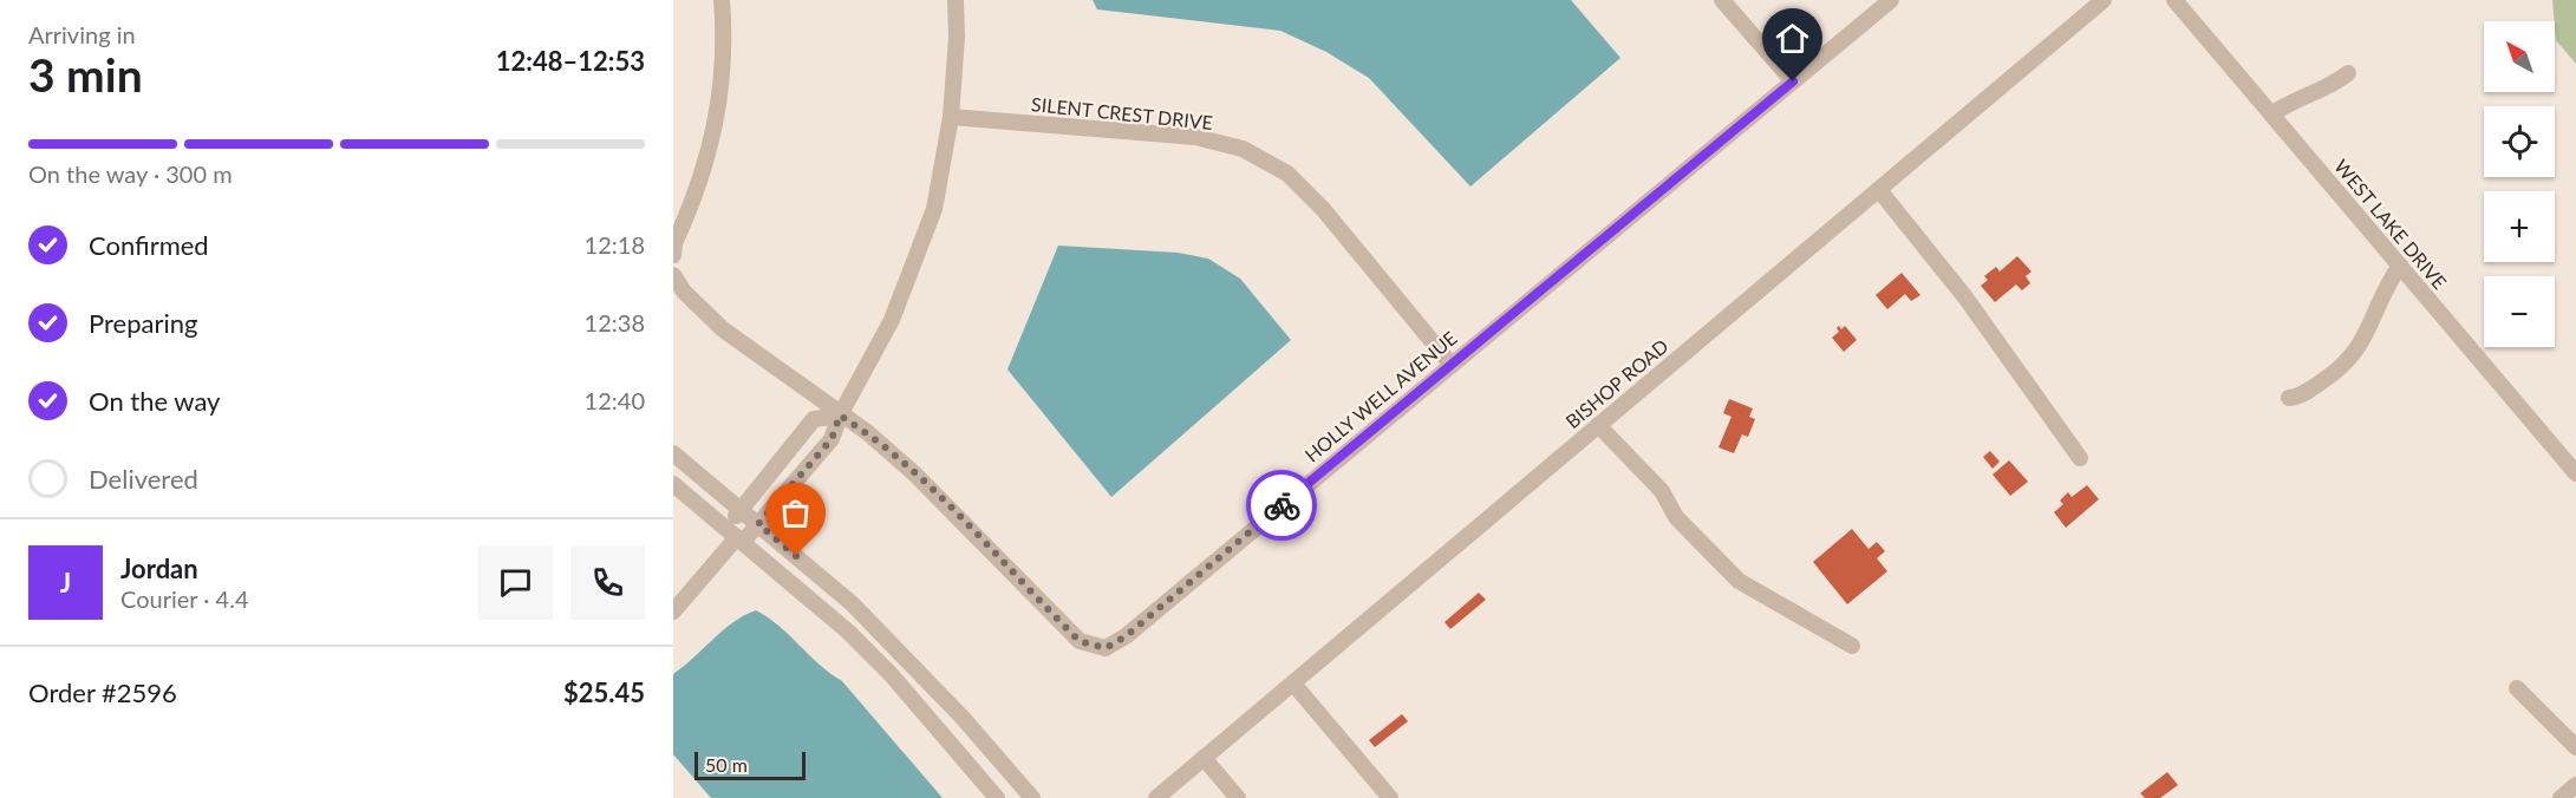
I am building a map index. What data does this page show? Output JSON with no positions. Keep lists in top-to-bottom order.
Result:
{
  "streets": {
    "street": [
      "SILENT CREST DRIVE",
      "WEST LAKE DRIVE",
      "BISHOP ROAD",
      "HOLLY WELL AVENUE"
    ]
  },
  "crossings": [
    ["SILENT CREST DRIVE", "HOLLY WELL AVENUE"]
  ],
  "scale_bar": "50 m",
  "north": "top left",
  "page": {
    "heading": ["3 min", "Arriving in", "12:48–12:53"],
    "panel": [
      "Jordan",
      "Courier · 4.4",
      "Order #2596",
      "$25.45"
    ],
    "map_buttons": ["+", "−"],
    "bar": "On the way · 300 m",
    "list": [
      ["Confirmed", "12:18"],
      ["Preparing", "12:38"],
      ["On the way", "12:40"],
      "Delivered"
    ],
    "round": "J",
    "scale": "50 m"
  }
}
